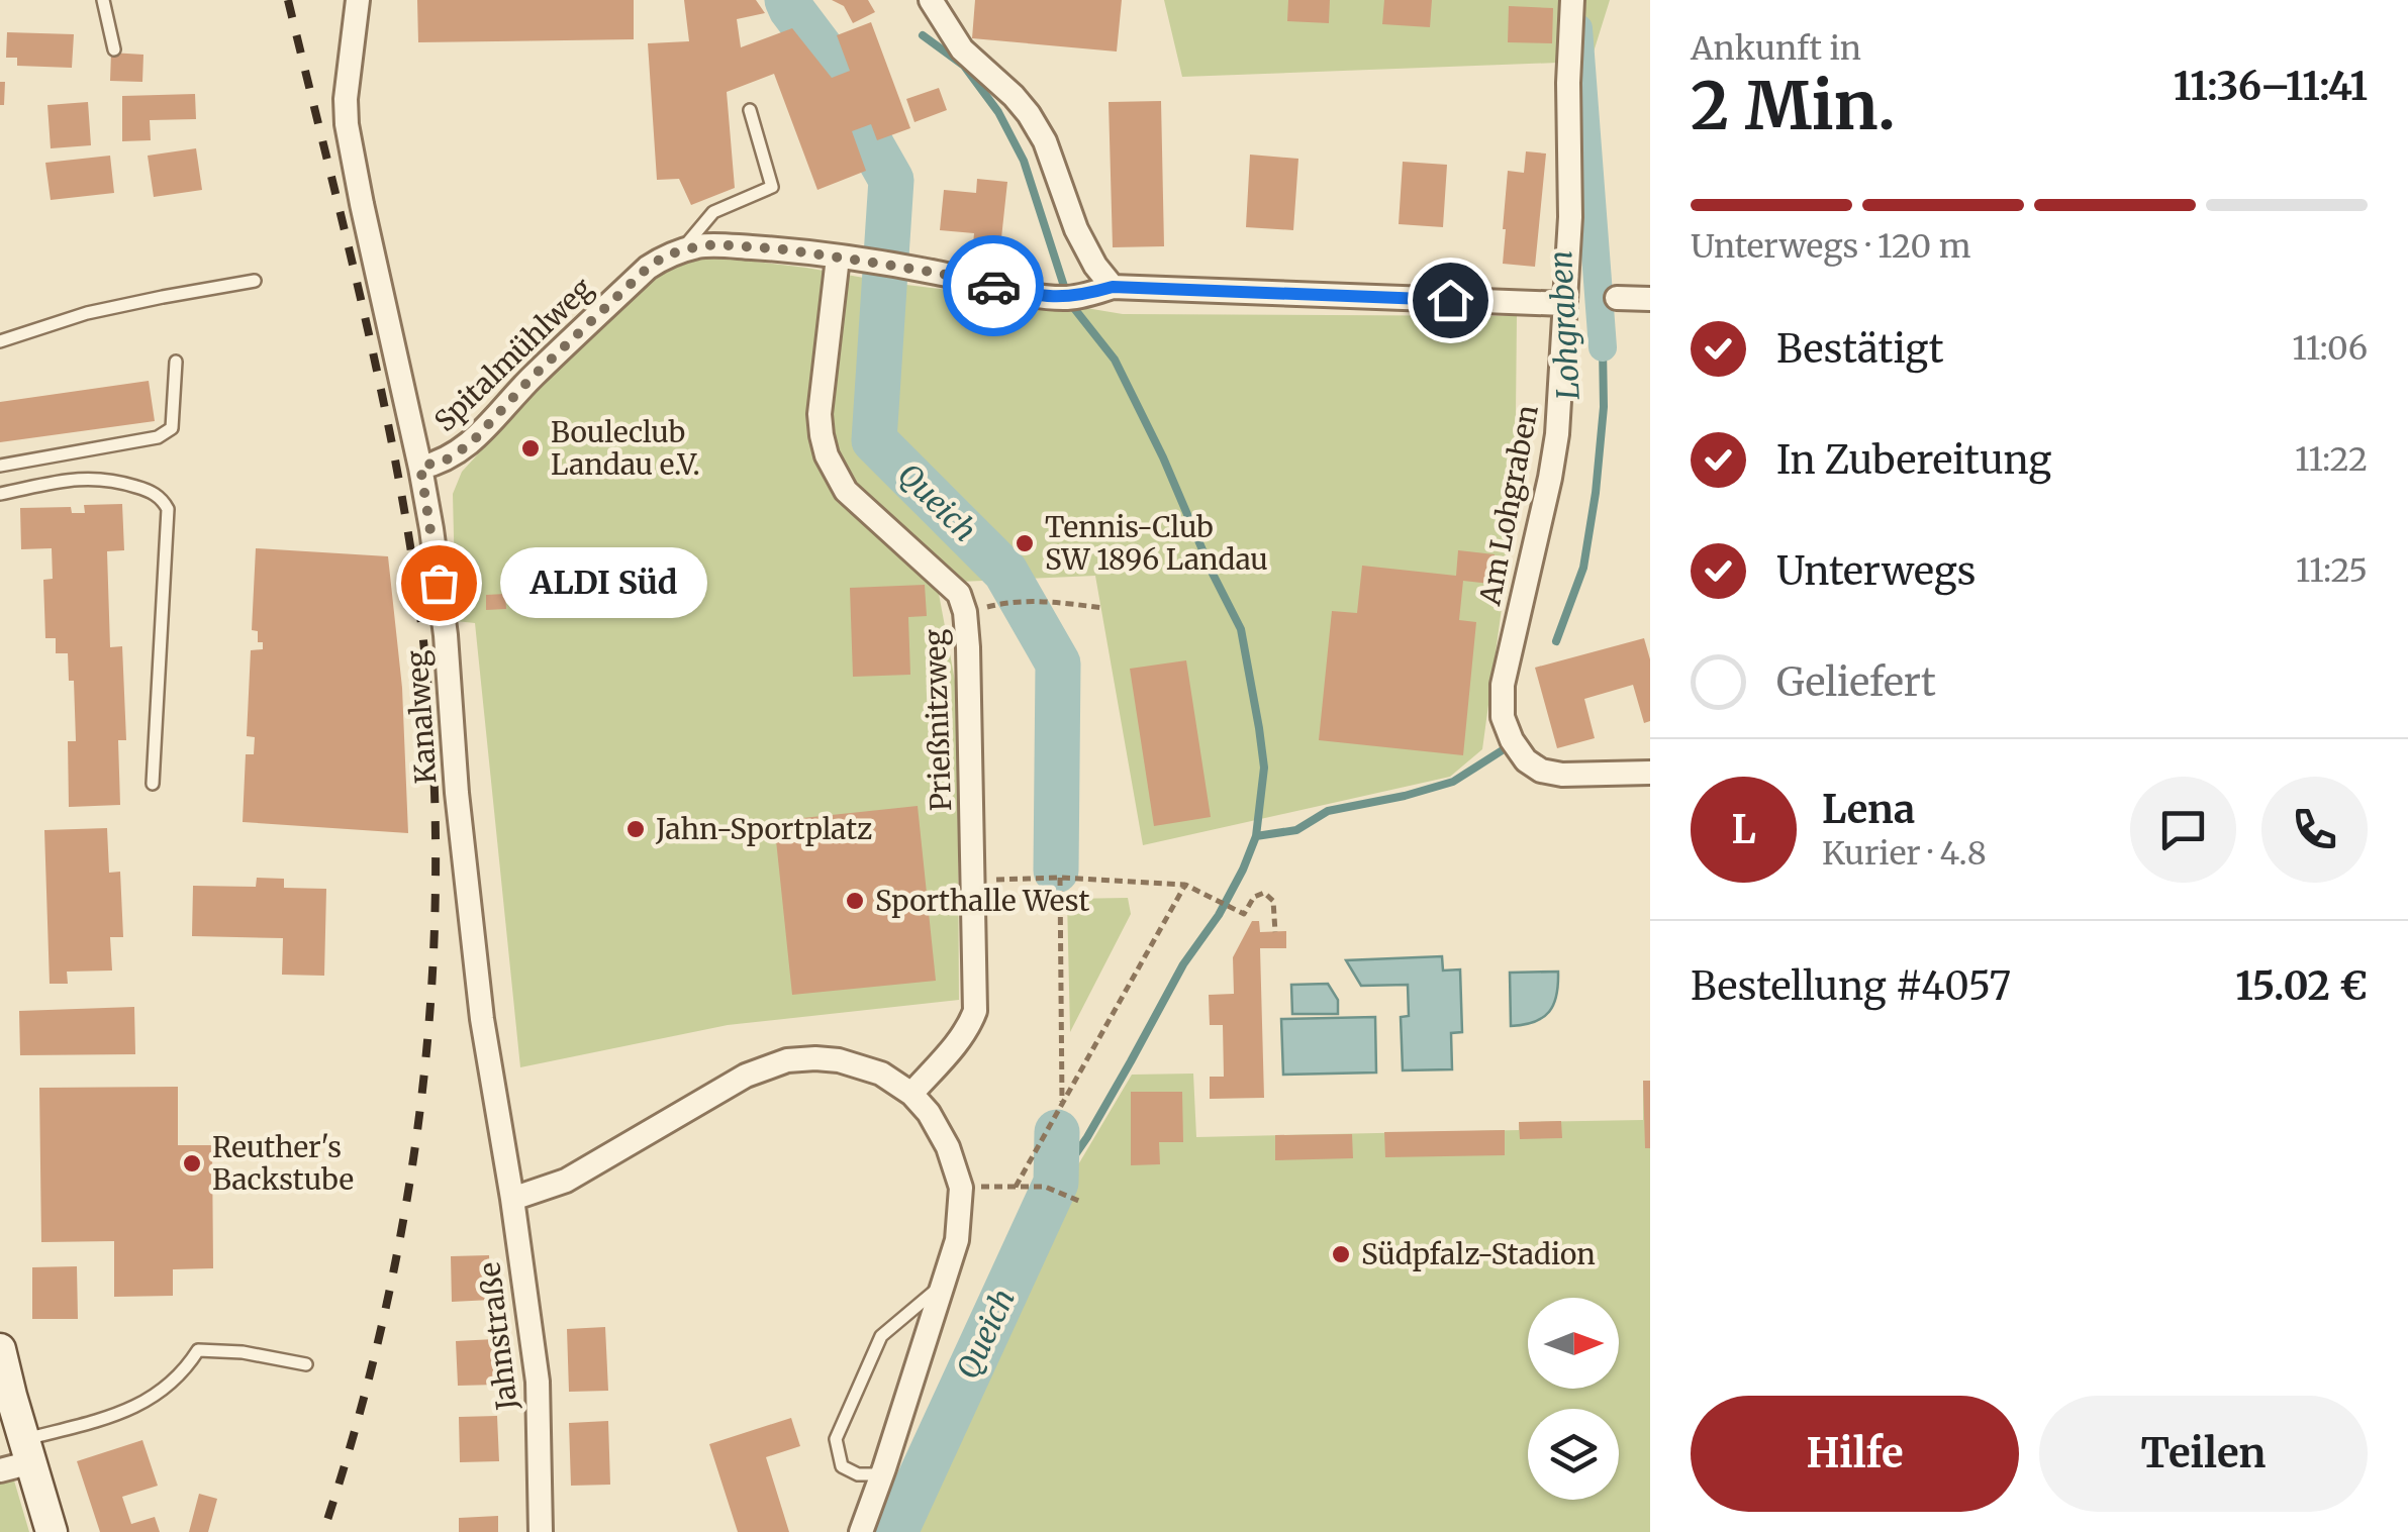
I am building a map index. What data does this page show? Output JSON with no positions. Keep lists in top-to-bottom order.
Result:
{
  "streets": {
    "street": [
      "Spitalmühlweg",
      "Am Lohgraben",
      "Kanalweg",
      "Prießnitzweg",
      "Jahnstraße"
    ]
  },
  "crossings": [
    ["Spitalmühlweg", "Am Lohgraben"],
    ["Spitalmühlweg", "Kanalweg"],
    ["Spitalmühlweg", "Prießnitzweg"],
    ["Kanalweg", "Jahnstraße"]
  ],
  "water": ["Lohgraben", "Queich"],
  "places": [
    "Bouleclub Landau e.V.",
    "Tennis-Club SW 1896 Landau",
    "ALDI Süd",
    "Jahn-Sportplatz",
    "Sporthalle West",
    "Reuther's Backstube",
    "Südpfalz-Stadion"
  ],
  "north": "right",
  "page": {
    "heading": ["2 Min.", "Ankunft in", "11:36–11:41"],
    "panel": [
      "Lena",
      "Kurier · 4.8",
      "Bestellung #4057",
      "15.02 €"
    ],
    "bar": "Unterwegs · 120 m",
    "list": [
      ["Bestätigt", "11:06"],
      ["In Zubereitung", "11:22"],
      ["Unterwegs", "11:25"],
      "Geliefert"
    ],
    "bubble": "ALDI Süd",
    "round": "L",
    "buttons": ["Hilfe", "Teilen"]
  }
}
